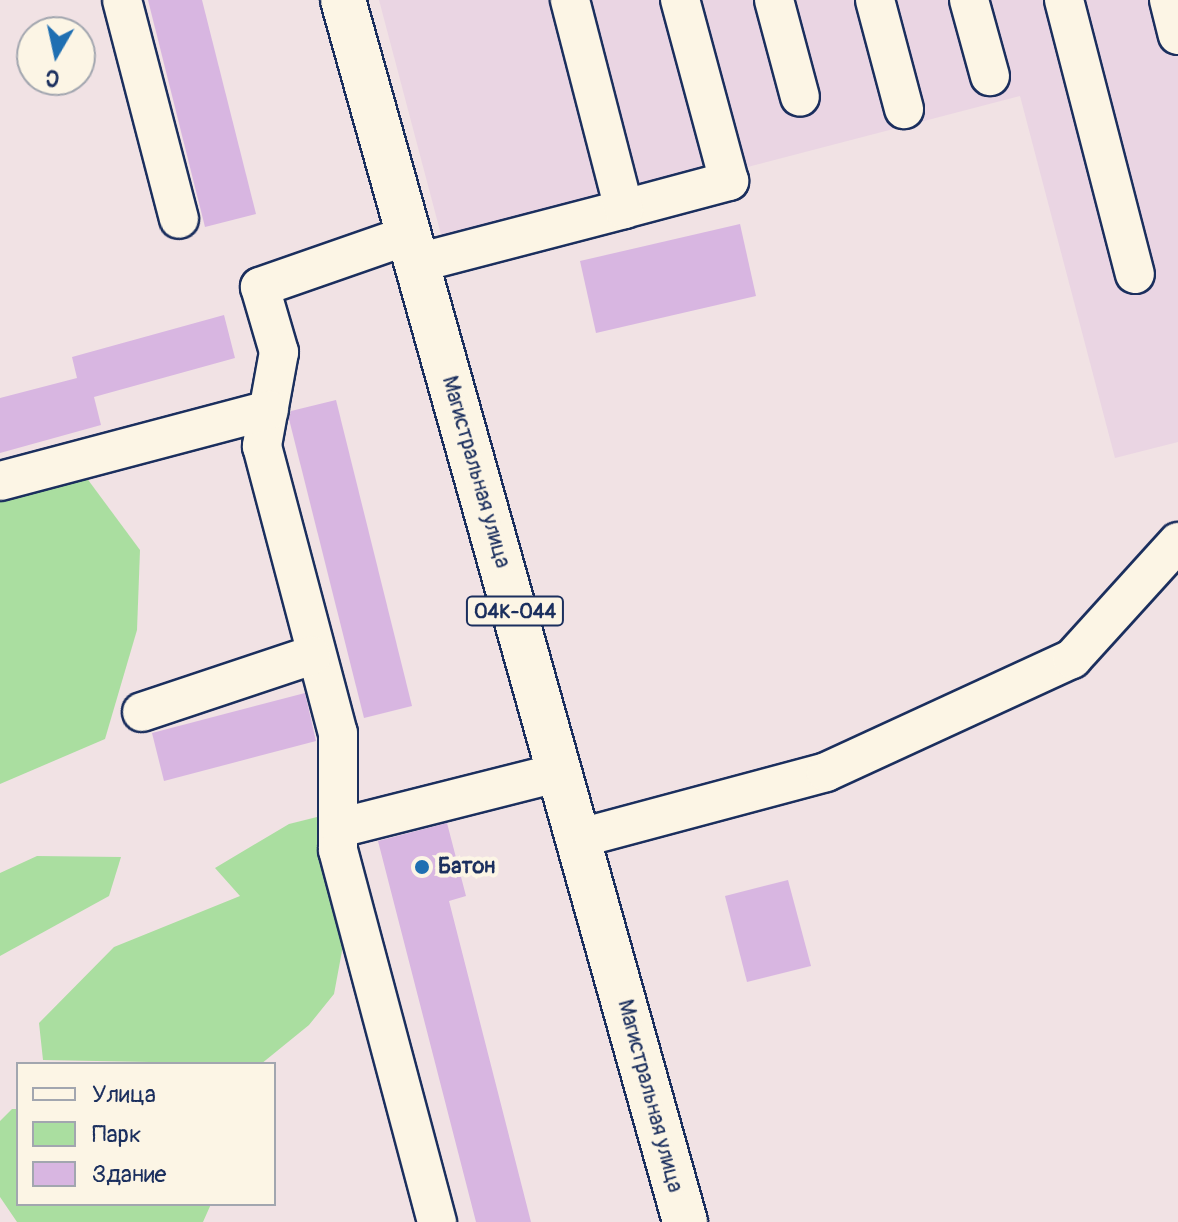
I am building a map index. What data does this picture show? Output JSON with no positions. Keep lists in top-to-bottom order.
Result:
{
  "streets": {
    "main road": ["Магистральная улица", "04К-044"]
  },
  "places": ["Батон"],
  "legend": ["Улица", "Парк", "Здание"],
  "north": "bottom"
}
